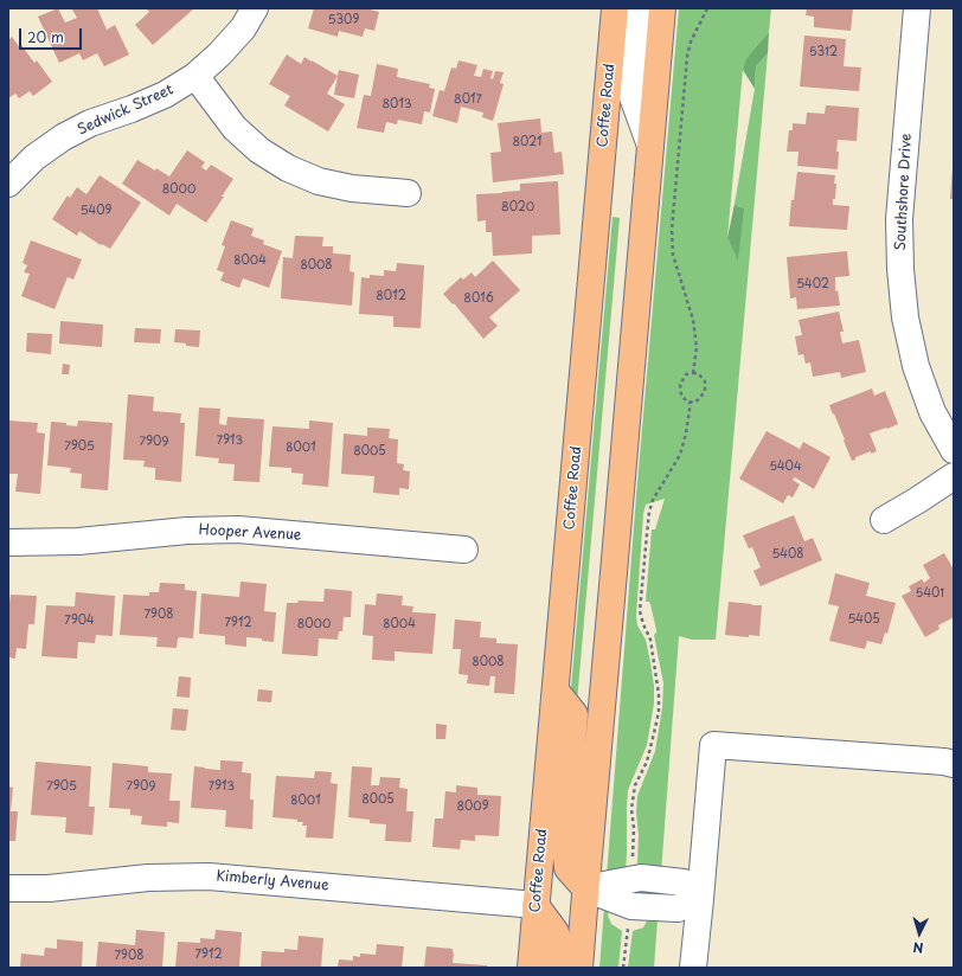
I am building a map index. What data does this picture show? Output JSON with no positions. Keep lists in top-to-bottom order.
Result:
{
  "streets": {
    "main road": ["Coffee Road"],
    "street": [
      "Sedwick Street",
      "Southshore Drive",
      "Hooper Avenue",
      "Kimberly Avenue"
    ]
  },
  "crossings": [
    ["Coffee Road", "Kimberly Avenue"]
  ],
  "house_numbers": [
    "5309",
    "5312",
    "8017",
    "8013",
    "8021",
    "8000",
    "8020",
    "5409",
    "8004",
    "8008",
    "5402",
    "8012",
    "8016",
    "7913",
    "7909",
    "7905",
    "8001",
    "8005",
    "5404",
    "5408",
    "5401",
    "7908",
    "5405",
    "7904",
    "7912",
    "8000",
    "8004",
    "8008",
    "7905",
    "7909",
    "7913",
    "8005",
    "8001",
    "8009",
    "7912",
    "7908"
  ],
  "scale_bar": "20 m",
  "north": "bottom"
}
